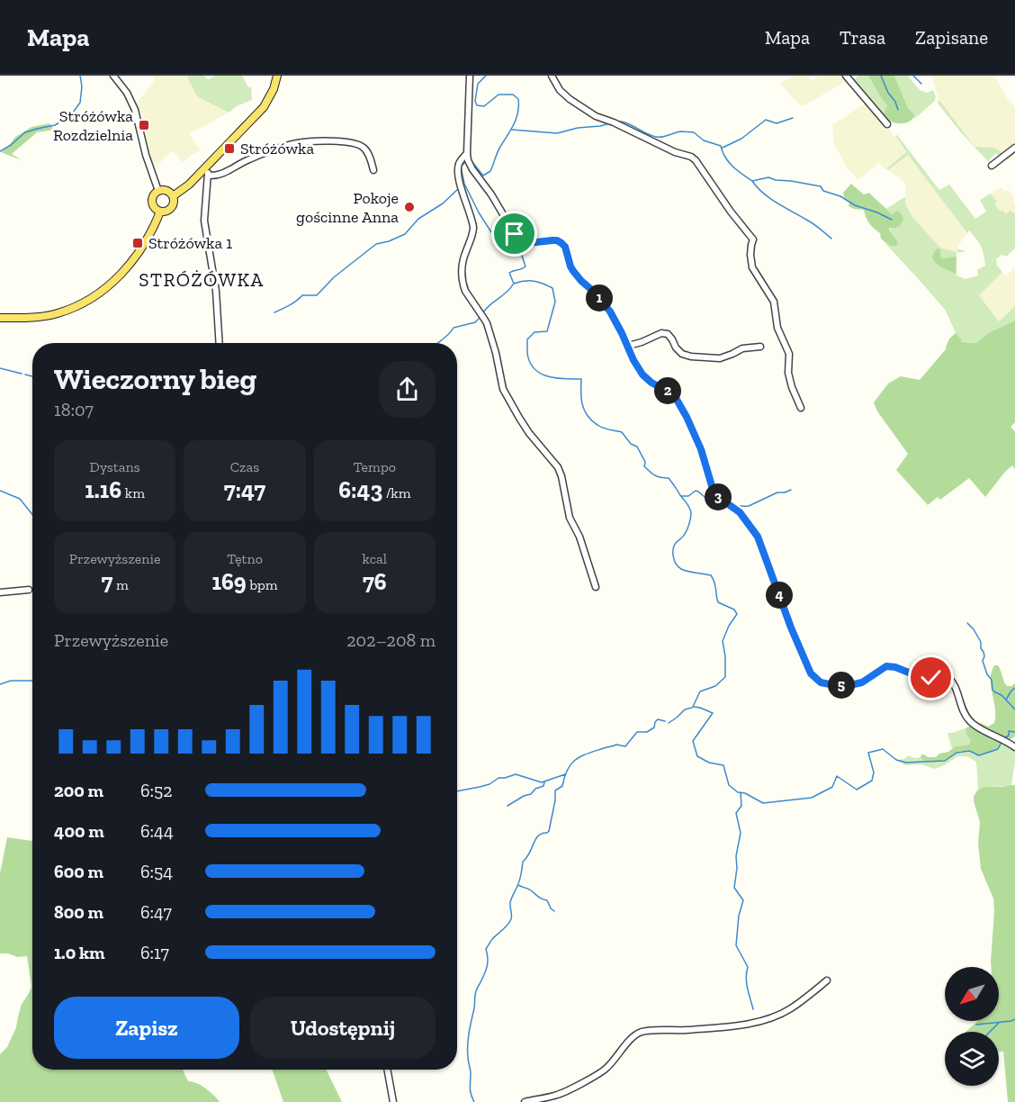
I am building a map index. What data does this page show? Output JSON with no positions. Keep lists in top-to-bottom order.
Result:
{
  "districts": ["STRÓŻÓWKA"],
  "places": {
    "transit": ["Stróżówka Rozdzielnia", "Stróżówka", "Stróżówka 1"],
    "other": ["Pokoje gościnne Anna"]
  },
  "north": "bottom left",
  "page": {
    "header": "Mapa",
    "nav": ["Mapa", "Trasa", "Zapisane"],
    "pins": [
      "1",
      "2",
      "3",
      "4",
      "5"
    ],
    "heading": ["Wieczorny bieg", "18:07"],
    "stats": [
      ["Dystans", "1.16 km"],
      ["Czas", "7:47"],
      ["Tempo", "6:43 /km"],
      ["Przewyższenie", "7 m"],
      ["Tętno", "169 bpm"],
      ["kcal", "76"]
    ],
    "chart": ["Przewyższenie", "202–208 m"],
    "list": [
      {
        "name": "200 m",
        "note": "6:52"
      },
      {
        "name": "400 m",
        "note": "6:44"
      },
      {
        "name": "600 m",
        "note": "6:54"
      },
      {
        "name": "800 m",
        "note": "6:47"
      },
      {
        "name": "1.0 km",
        "note": "6:17"
      }
    ],
    "buttons": ["Zapisz", "Udostępnij"]
  }
}
